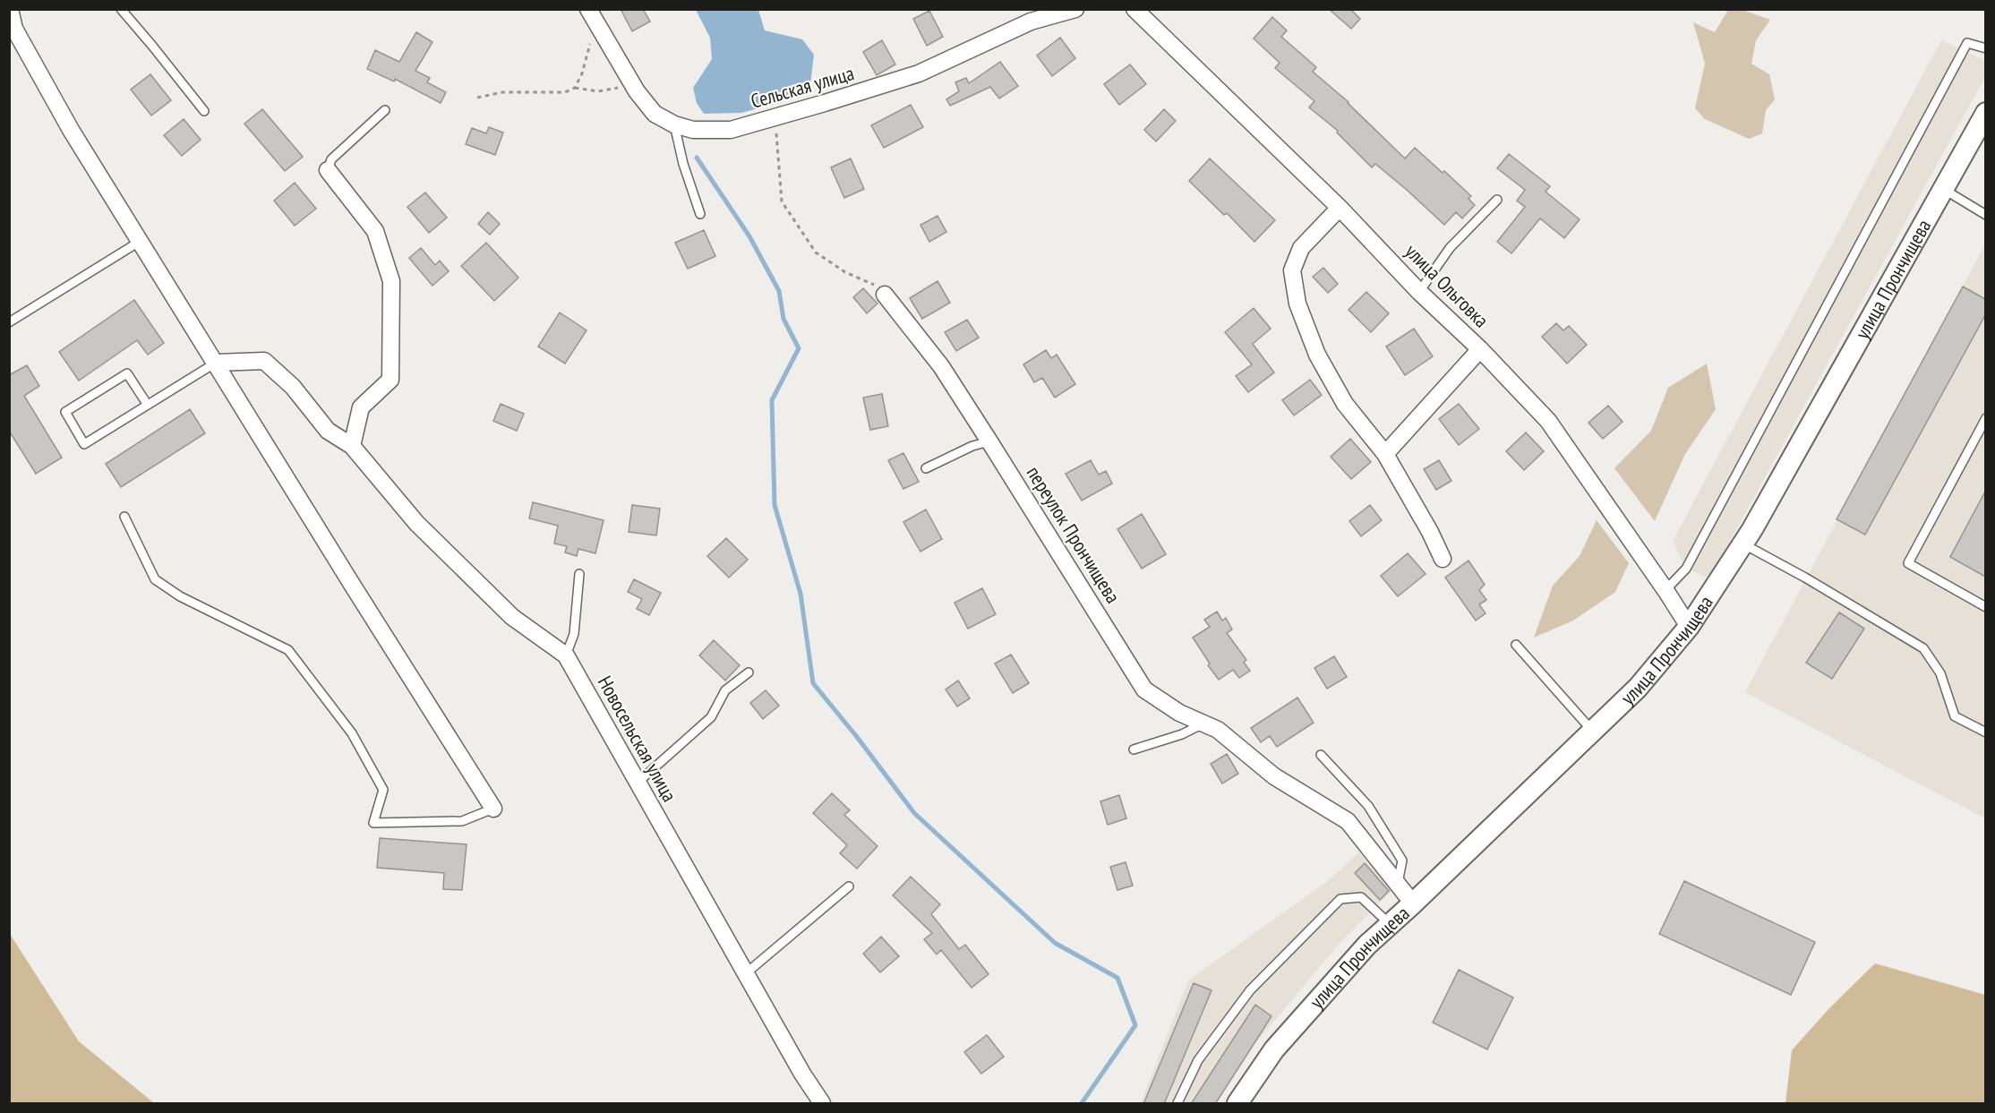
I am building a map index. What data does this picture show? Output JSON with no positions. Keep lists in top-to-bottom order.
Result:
{
  "streets": {
    "street": [
      "Сельская улица",
      "улица Прончищева",
      "улица Ольговка",
      "переулок Прончищева",
      "Новосельская улица"
    ]
  },
  "crossings": [
    ["улица Прончищева", "улица Ольговка"],
    ["улица Прончищева", "переулок Прончищева"]
  ]
}
